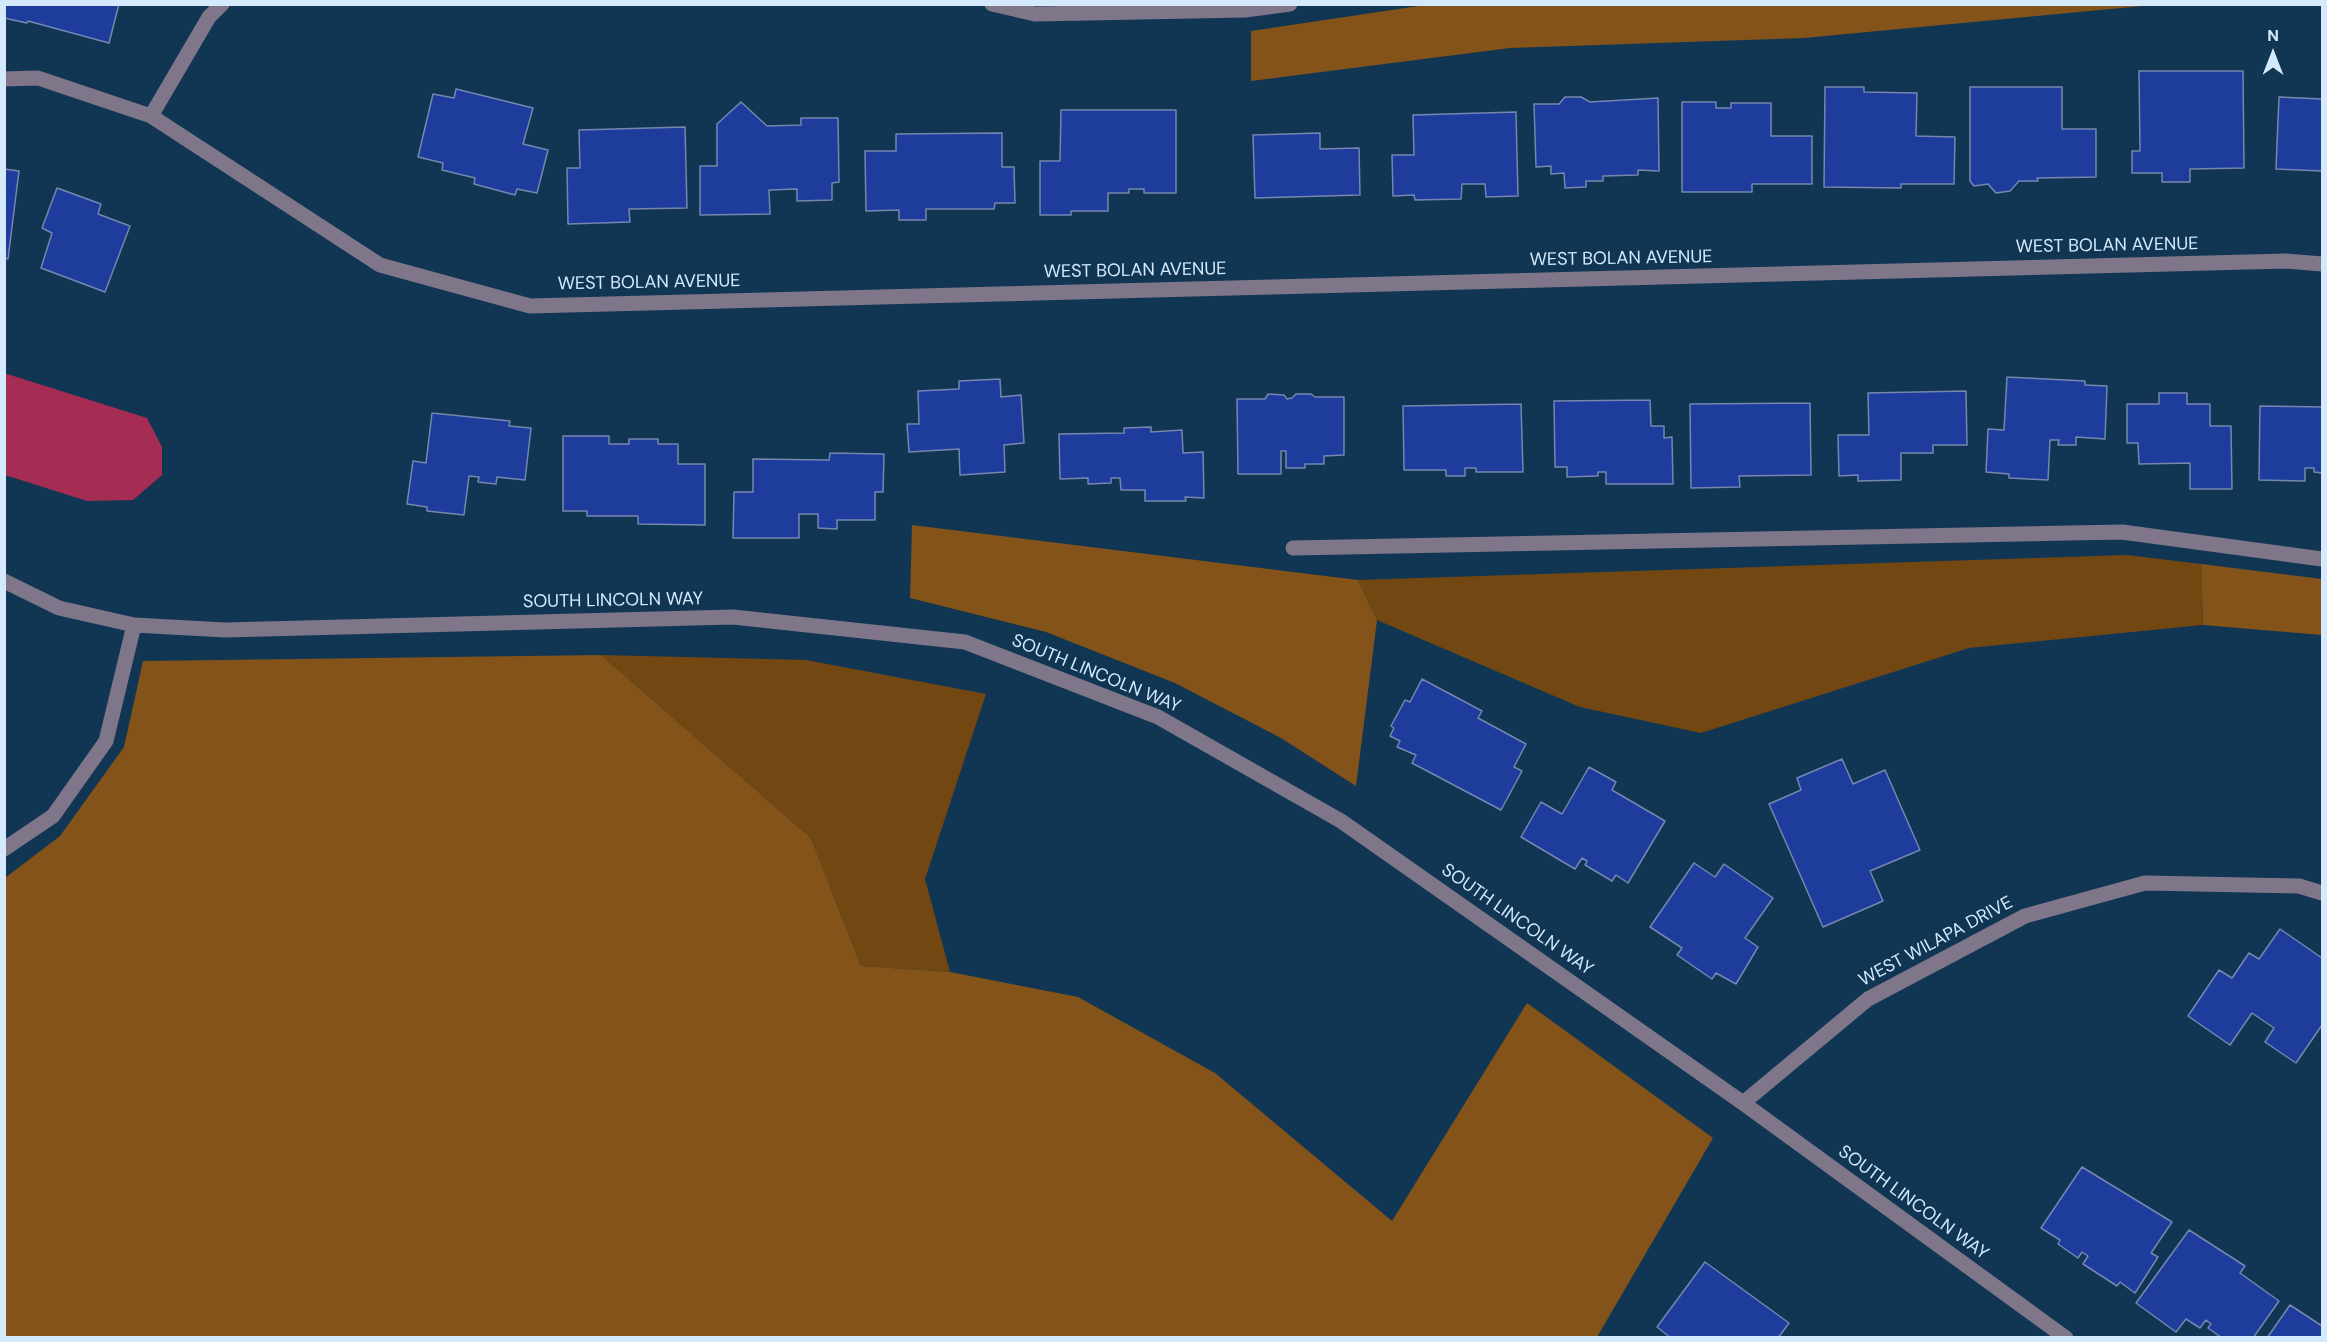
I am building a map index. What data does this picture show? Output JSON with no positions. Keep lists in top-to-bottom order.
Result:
{
  "streets": {
    "street": ["WEST BOLAN AVENUE", "SOUTH LINCOLN WAY", "WEST WILAPA DRIVE"]
  },
  "crossings": [
    ["SOUTH LINCOLN WAY", "WEST WILAPA DRIVE"]
  ],
  "north": "top"
}
